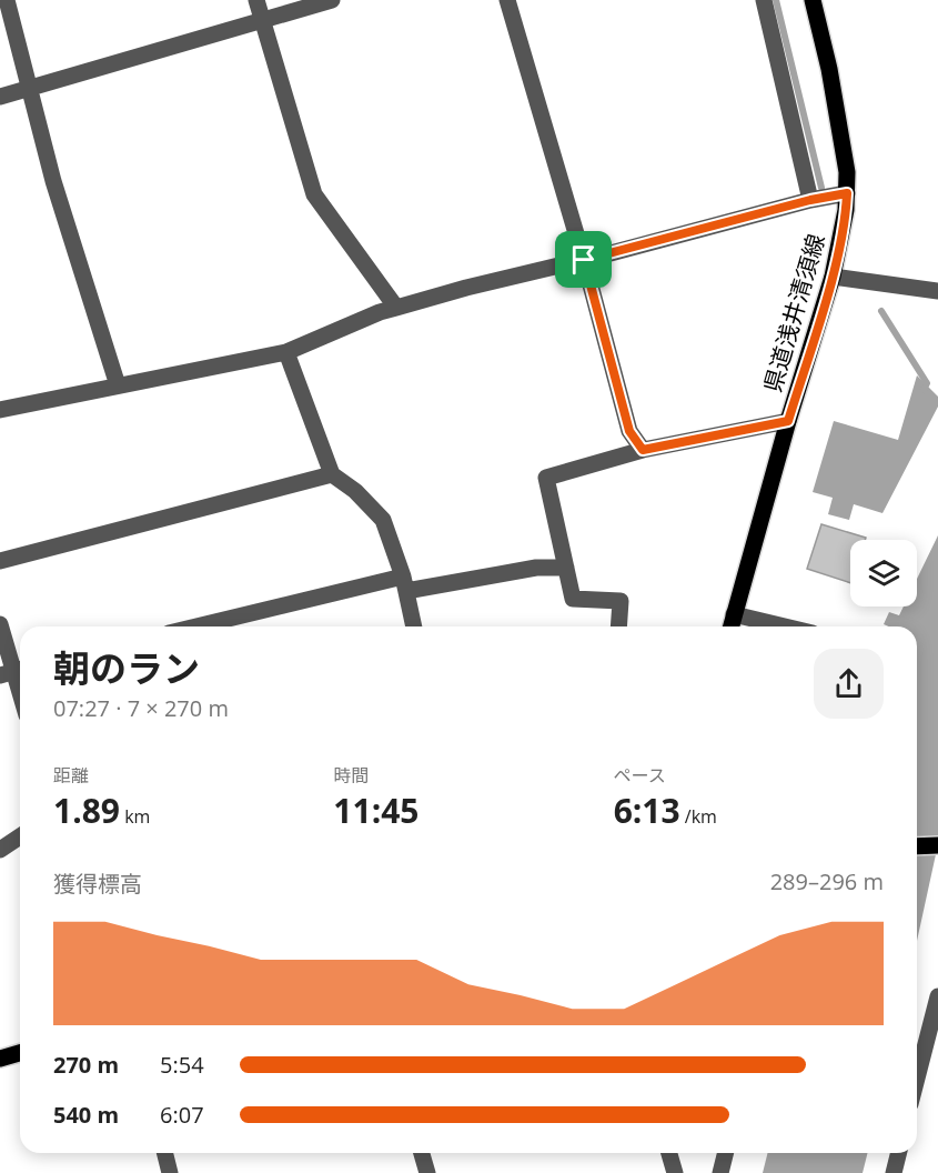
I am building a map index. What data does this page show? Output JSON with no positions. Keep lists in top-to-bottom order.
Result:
{
  "streets": {
    "main road": ["県道浅井清須線"]
  },
  "page": {
    "heading": ["朝のラン", "07:27 · 7 × 270 m"],
    "stats": [
      ["距離", "1.89 km"],
      ["時間", "11:45"],
      ["ペース", "6:13 /km"]
    ],
    "chart": ["獲得標高", "289–296 m"],
    "list": [
      {
        "name": "270 m",
        "note": "5:54"
      },
      {
        "name": "540 m",
        "note": "6:07"
      }
    ]
  }
}
